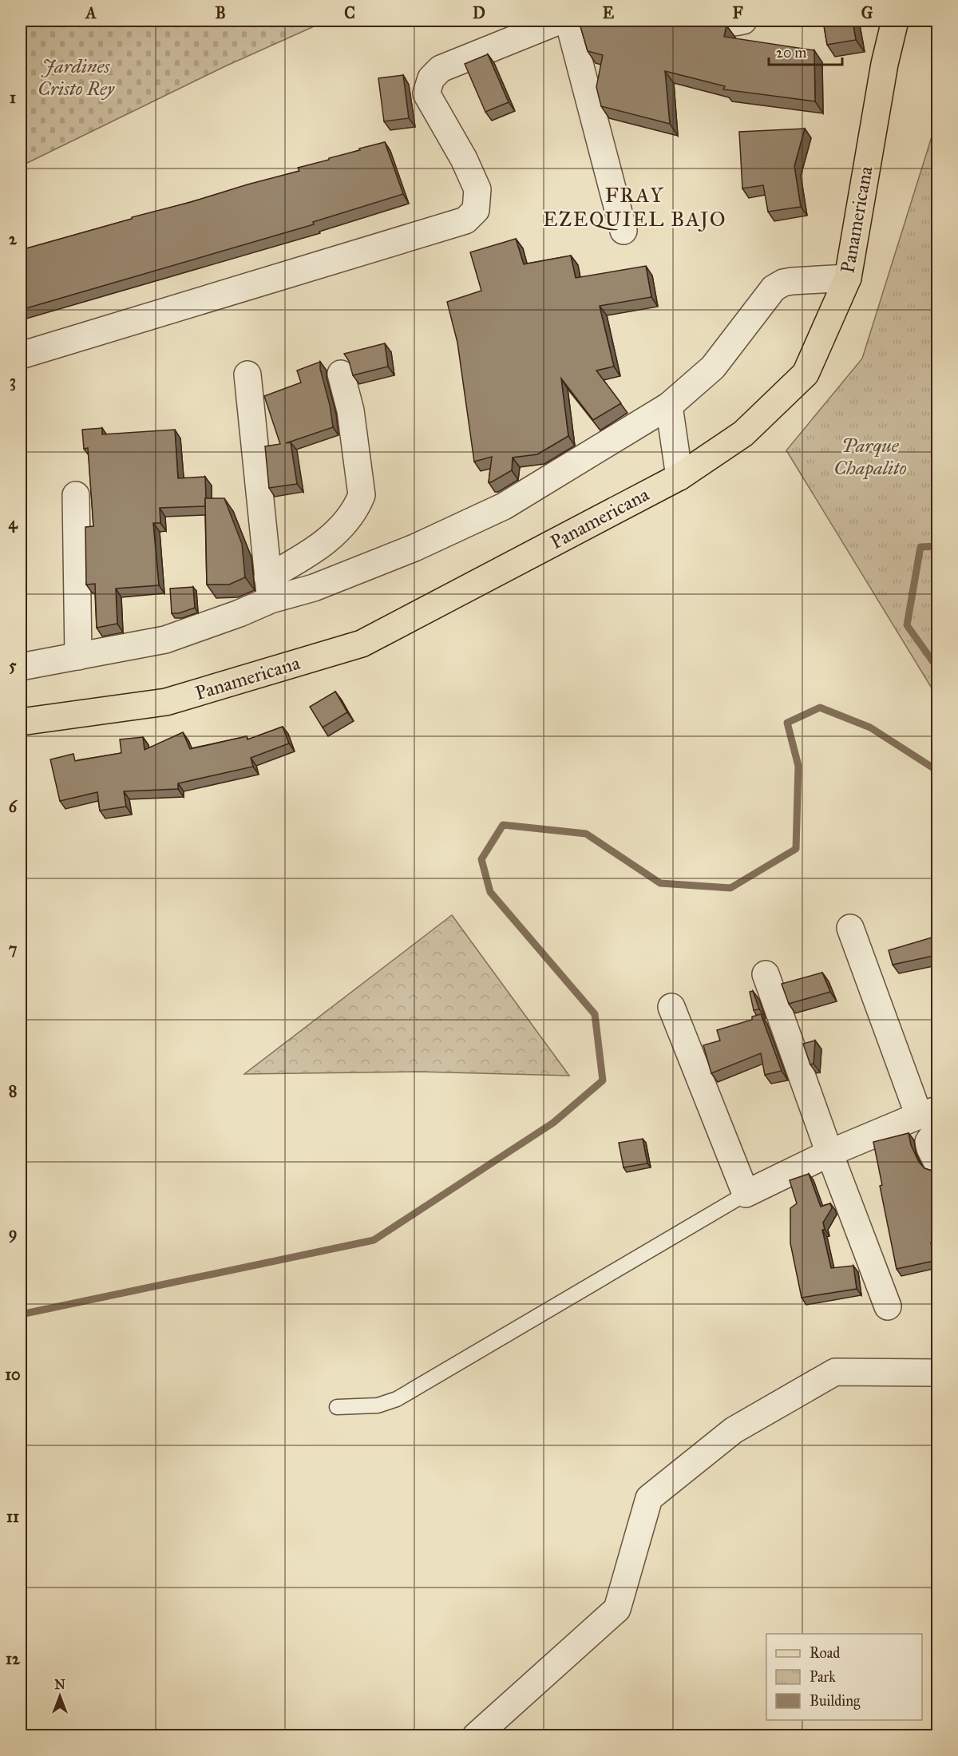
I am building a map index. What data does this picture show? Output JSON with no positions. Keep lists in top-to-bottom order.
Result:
{
  "streets": {
    "main road": ["Panamericana"]
  },
  "districts": ["FRAY EZEQUIEL BAJO"],
  "parks": ["Jardines Cristo Rey", "Parque Chapalito"],
  "legend": ["Road", "Park", "Building"],
  "scale_bar": "20 m",
  "north": "top",
  "grid": {
    "columns": [
      "A",
      "B",
      "C",
      "D",
      "E",
      "F",
      "G"
    ],
    "rows": [
      "1",
      "2",
      "3",
      "4",
      "5",
      "6",
      "7",
      "8",
      "9",
      "10",
      "11",
      "12"
    ]
  }
}
